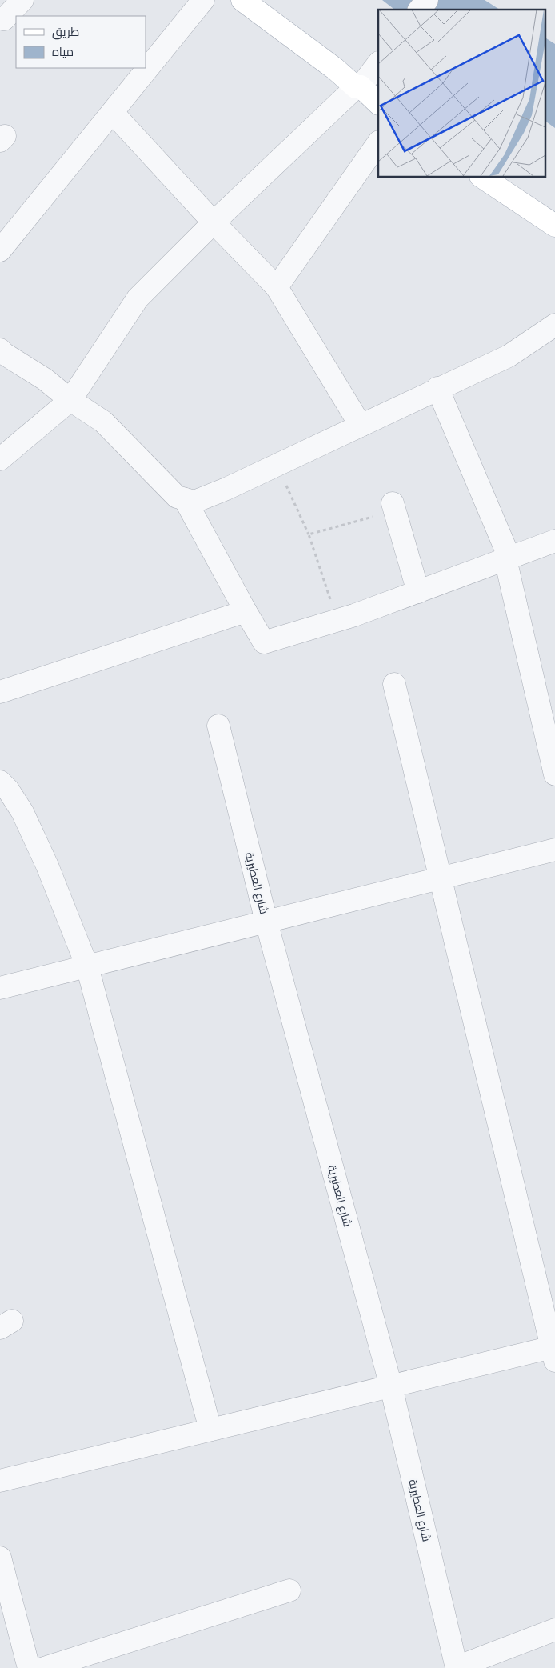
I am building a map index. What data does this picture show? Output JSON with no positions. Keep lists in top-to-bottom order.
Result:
{
  "streets": {
    "street": ["شارع العطيرية"]
  },
  "legend": ["طريق", "مياه"]
}
